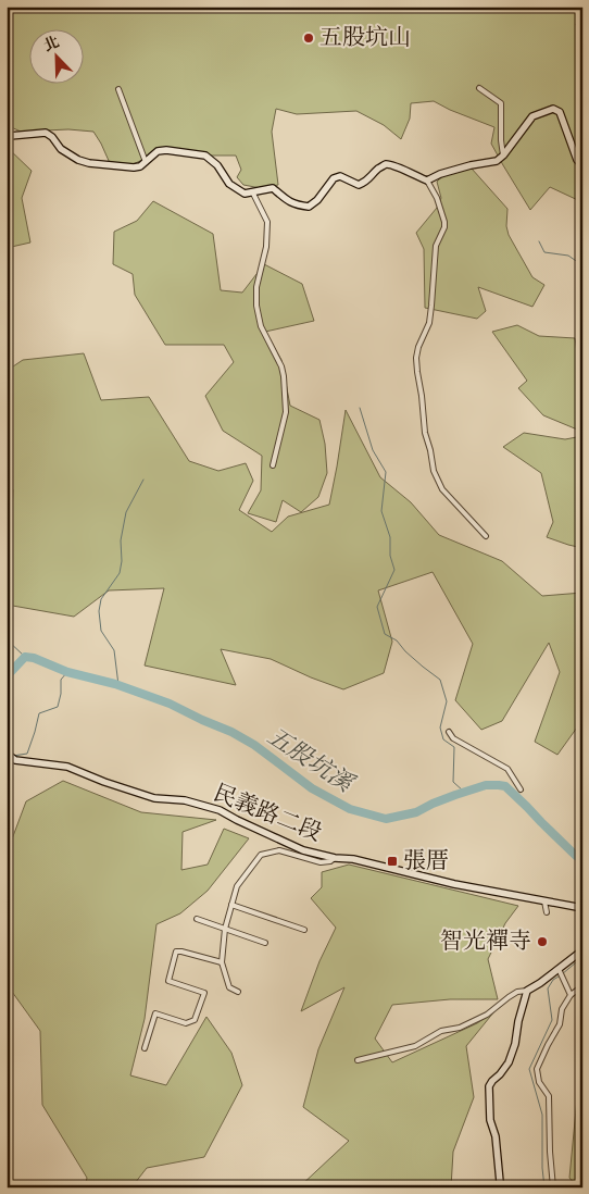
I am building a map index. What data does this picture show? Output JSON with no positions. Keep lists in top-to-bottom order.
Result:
{
  "streets": {
    "street": ["民義路二段"]
  },
  "water": ["五股坑溪"],
  "places": {
    "other": ["五股坑山", "智光禪寺"],
    "transit": ["張厝"]
  },
  "north": "top left"
}
